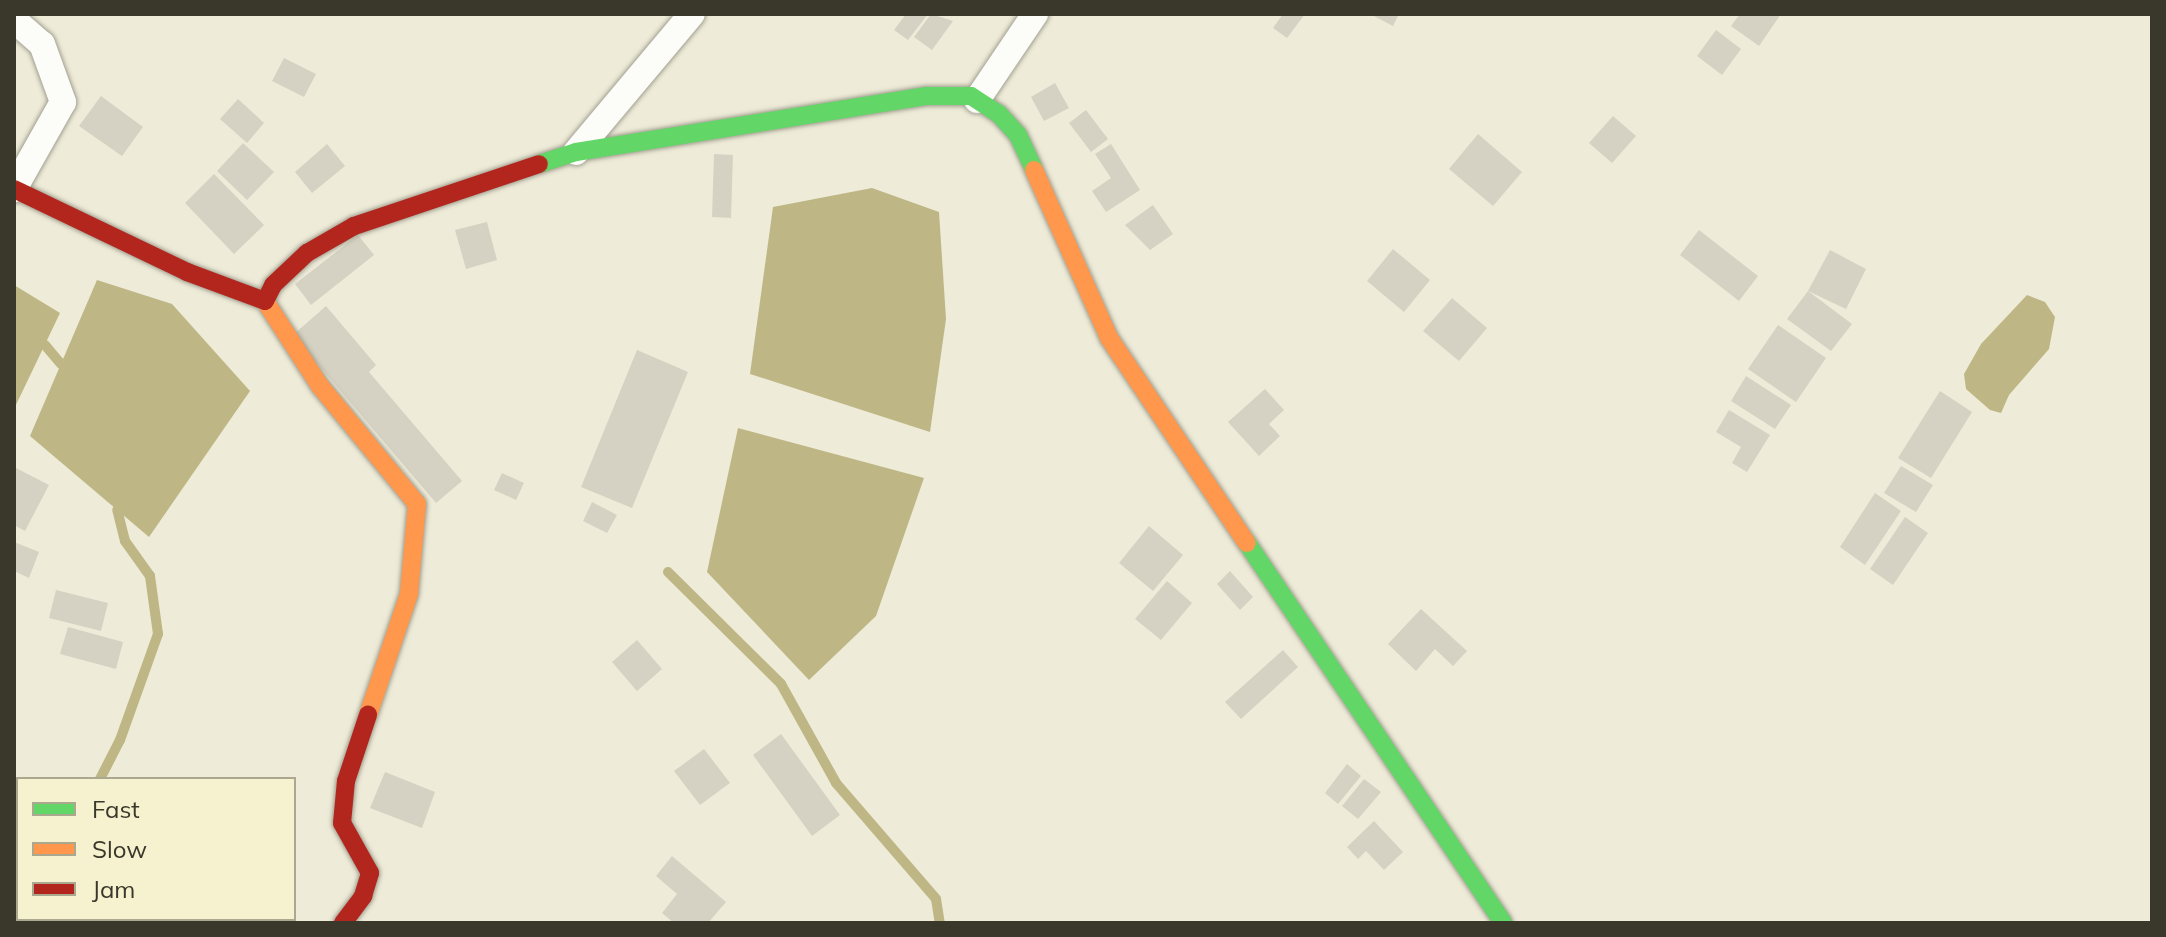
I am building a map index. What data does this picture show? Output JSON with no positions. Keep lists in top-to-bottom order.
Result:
{
  "legend": ["Fast", "Slow", "Jam"]
}
